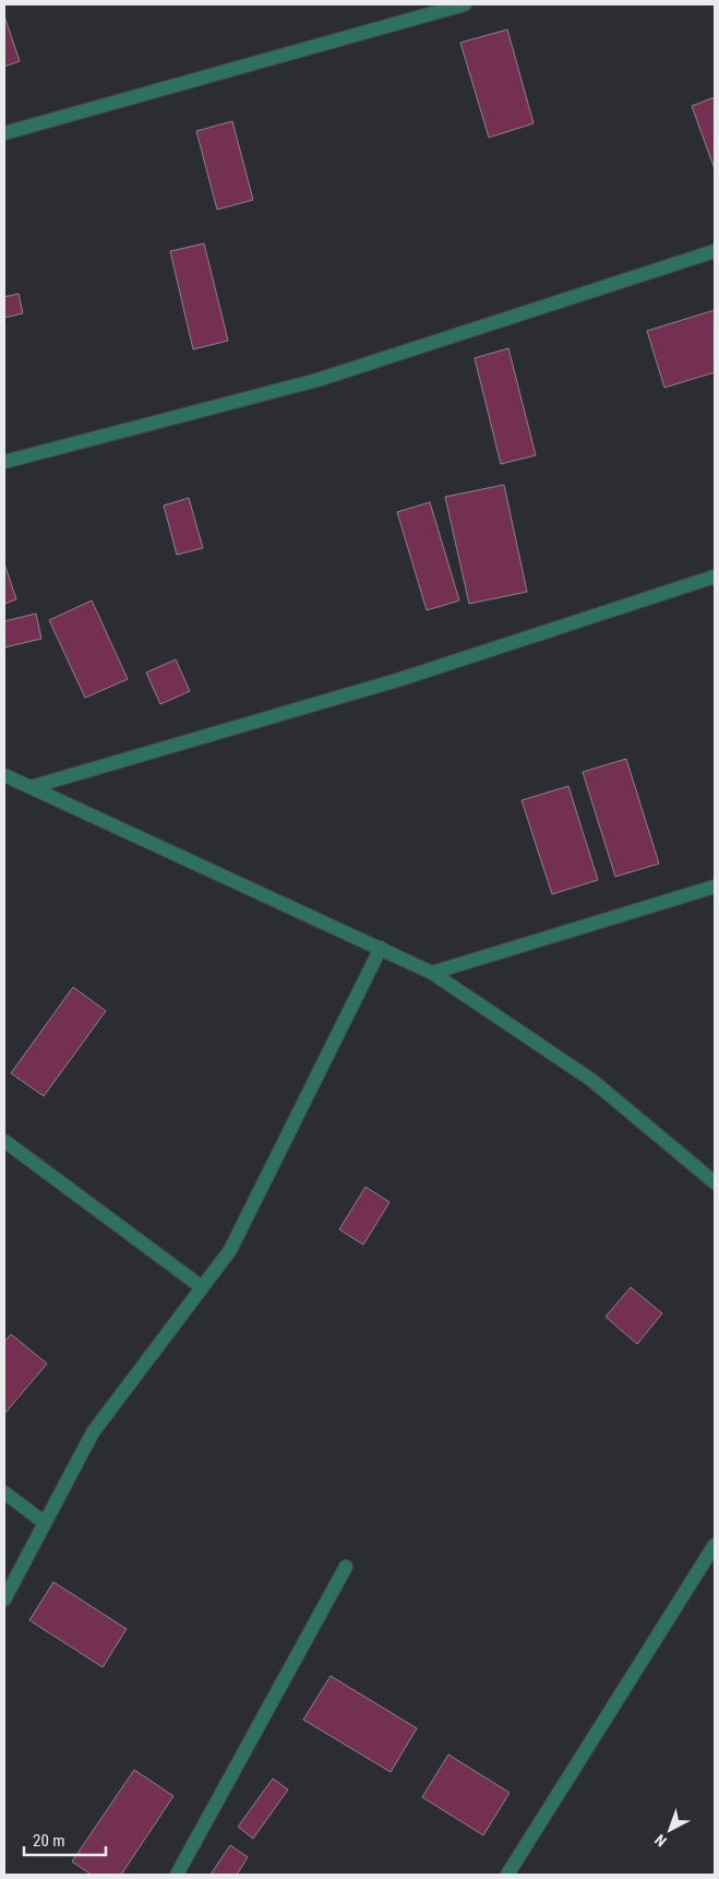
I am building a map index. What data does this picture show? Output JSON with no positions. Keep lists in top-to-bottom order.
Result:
{
  "scale_bar": "20 m",
  "north": "bottom left"
}
